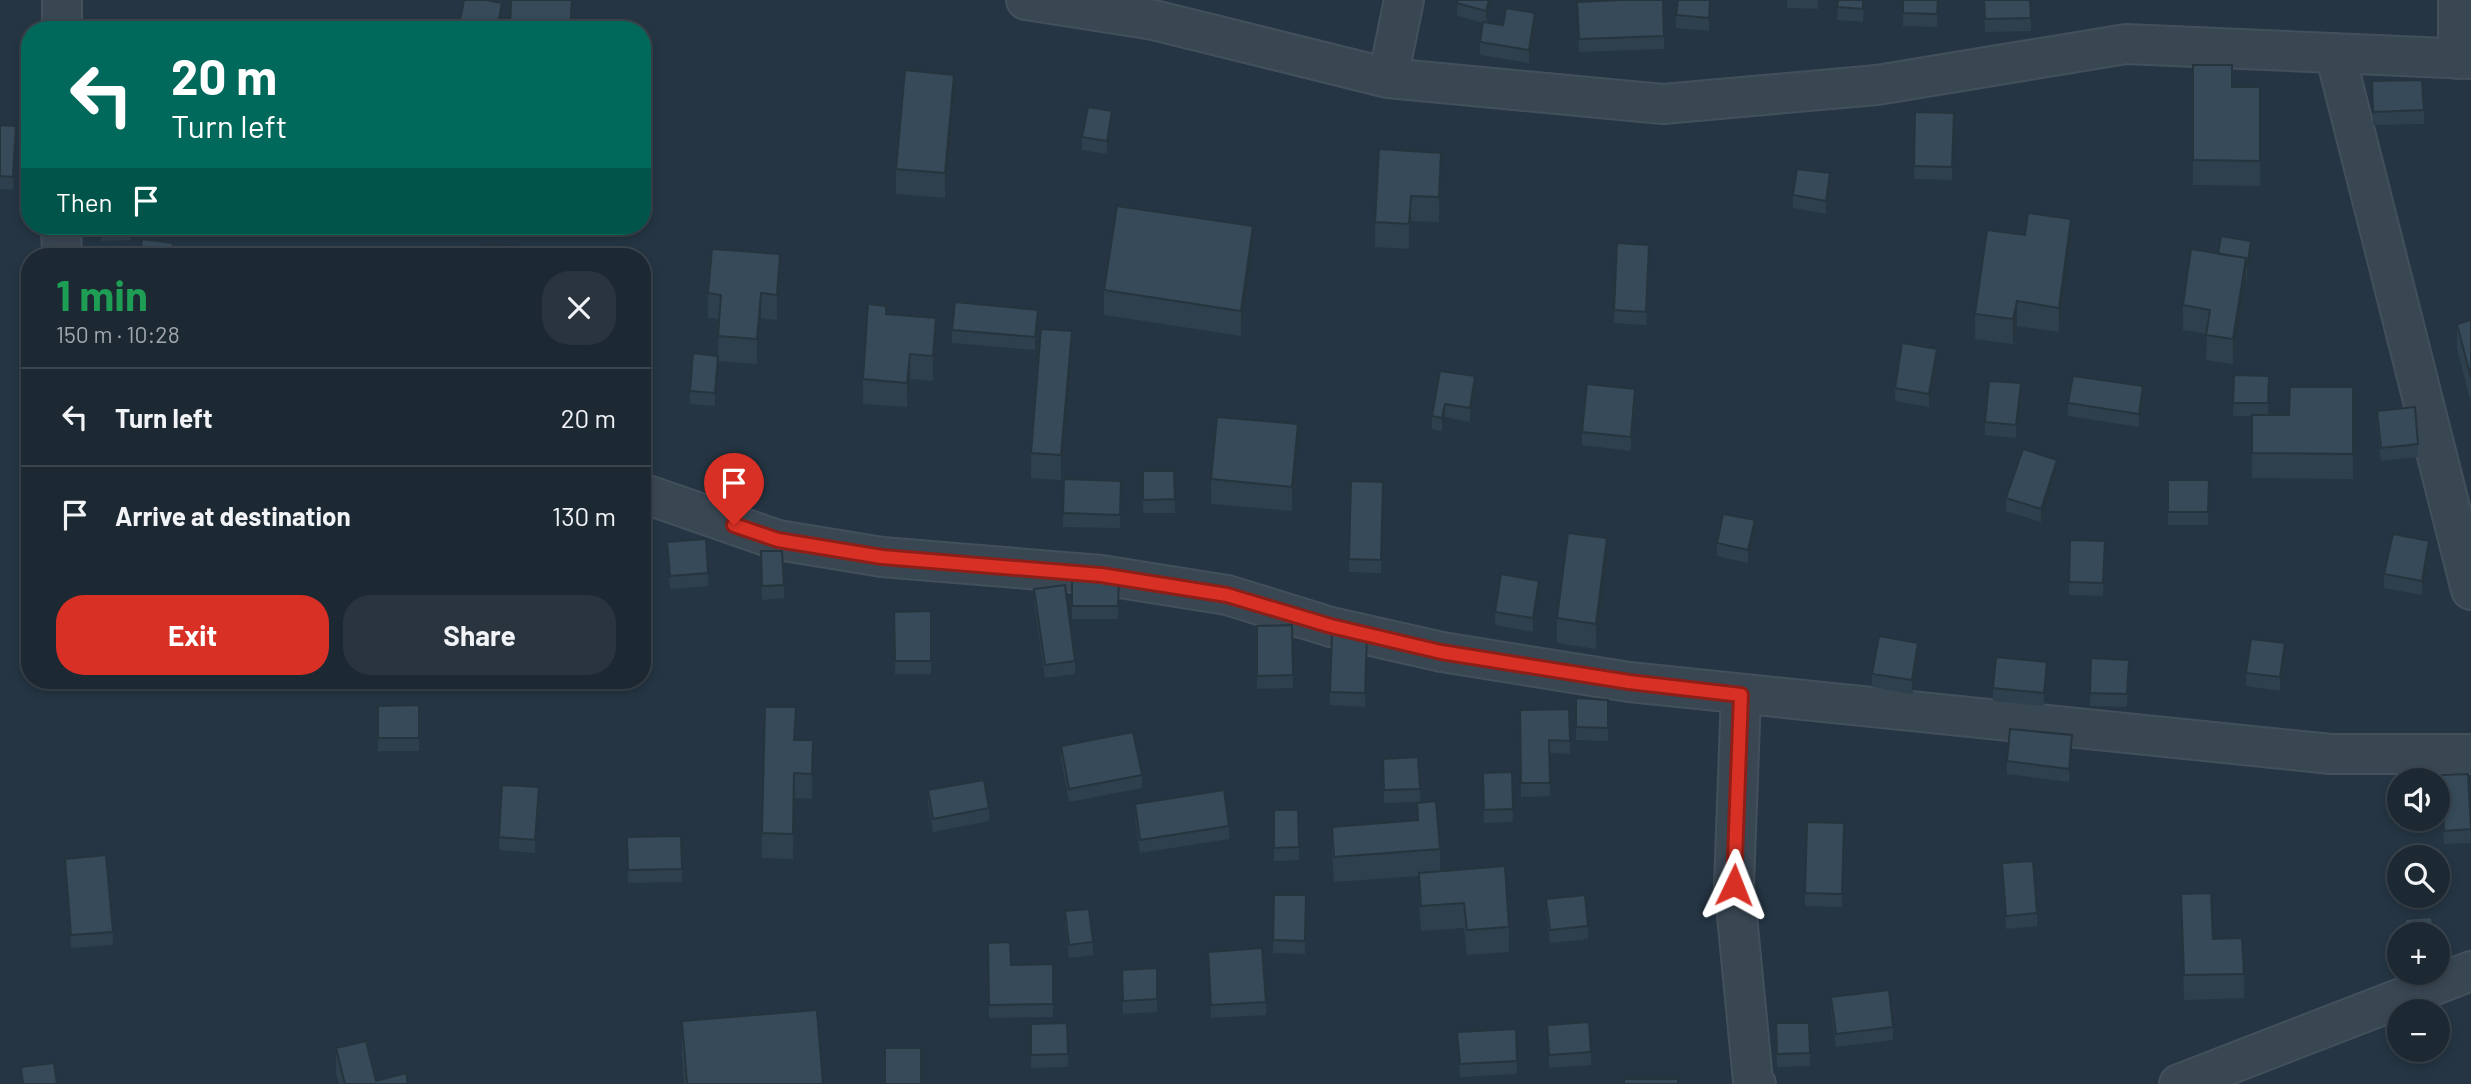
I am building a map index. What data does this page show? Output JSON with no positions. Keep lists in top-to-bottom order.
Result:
{
  "page": {
    "turn": ["20 m", "Turn left"],
    "then": "Then",
    "heading": ["1 min", "150 m · 10:28"],
    "list": [
      {
        "name": "Turn left",
        "value": "20 m"
      },
      {
        "name": "Arrive at destination",
        "value": "130 m"
      }
    ],
    "buttons": ["Exit", "Share"],
    "map_buttons": ["+", "−"]
  }
}
